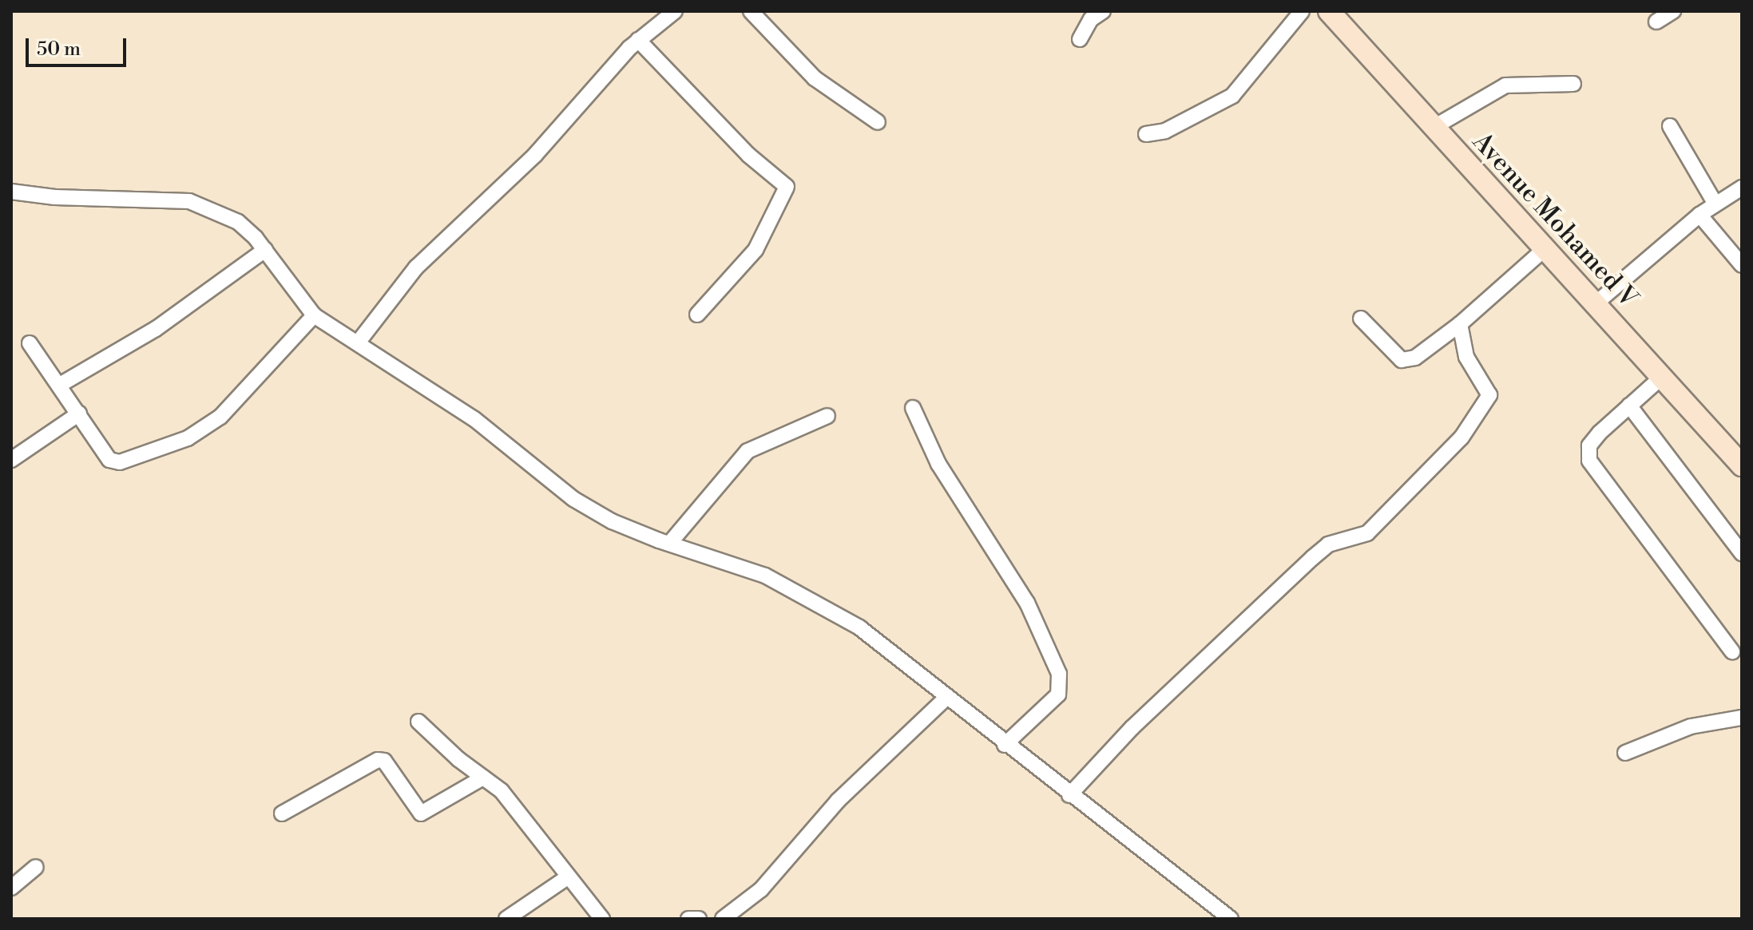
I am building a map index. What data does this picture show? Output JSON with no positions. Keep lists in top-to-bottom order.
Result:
{
  "streets": {
    "main road": ["Avenue Mohamed V"]
  },
  "scale_bar": "50 m"
}
